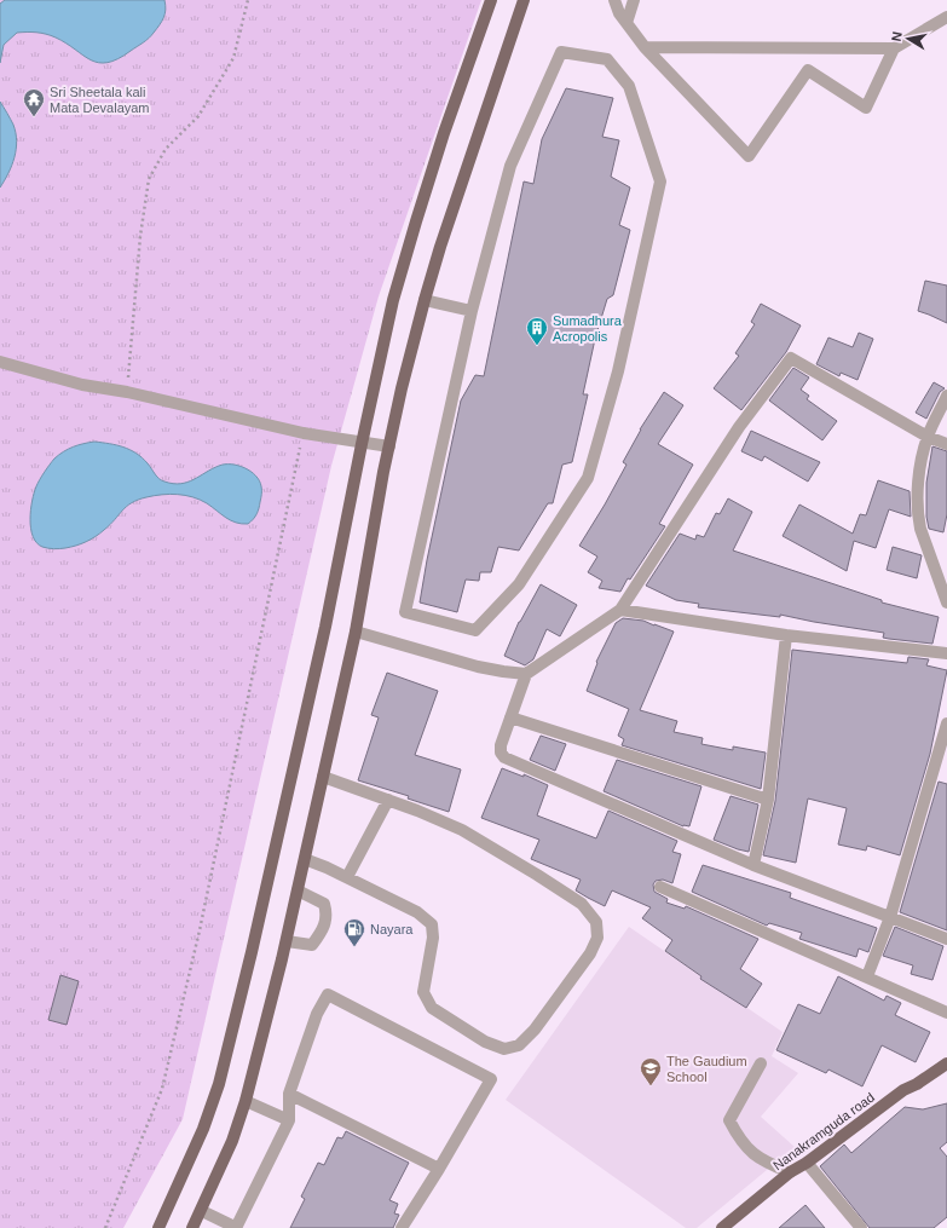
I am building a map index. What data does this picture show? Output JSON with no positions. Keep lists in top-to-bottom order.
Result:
{
  "streets": {
    "main road": ["Nanakramguda road"]
  },
  "places": {
    "temple": ["Sri Sheetala kali Mata Devalayam"],
    "building": ["Sumadhura Acropolis"],
    "fuel station": ["Nayara"],
    "school or university": ["The Gaudium School"]
  },
  "north": "left"
}
